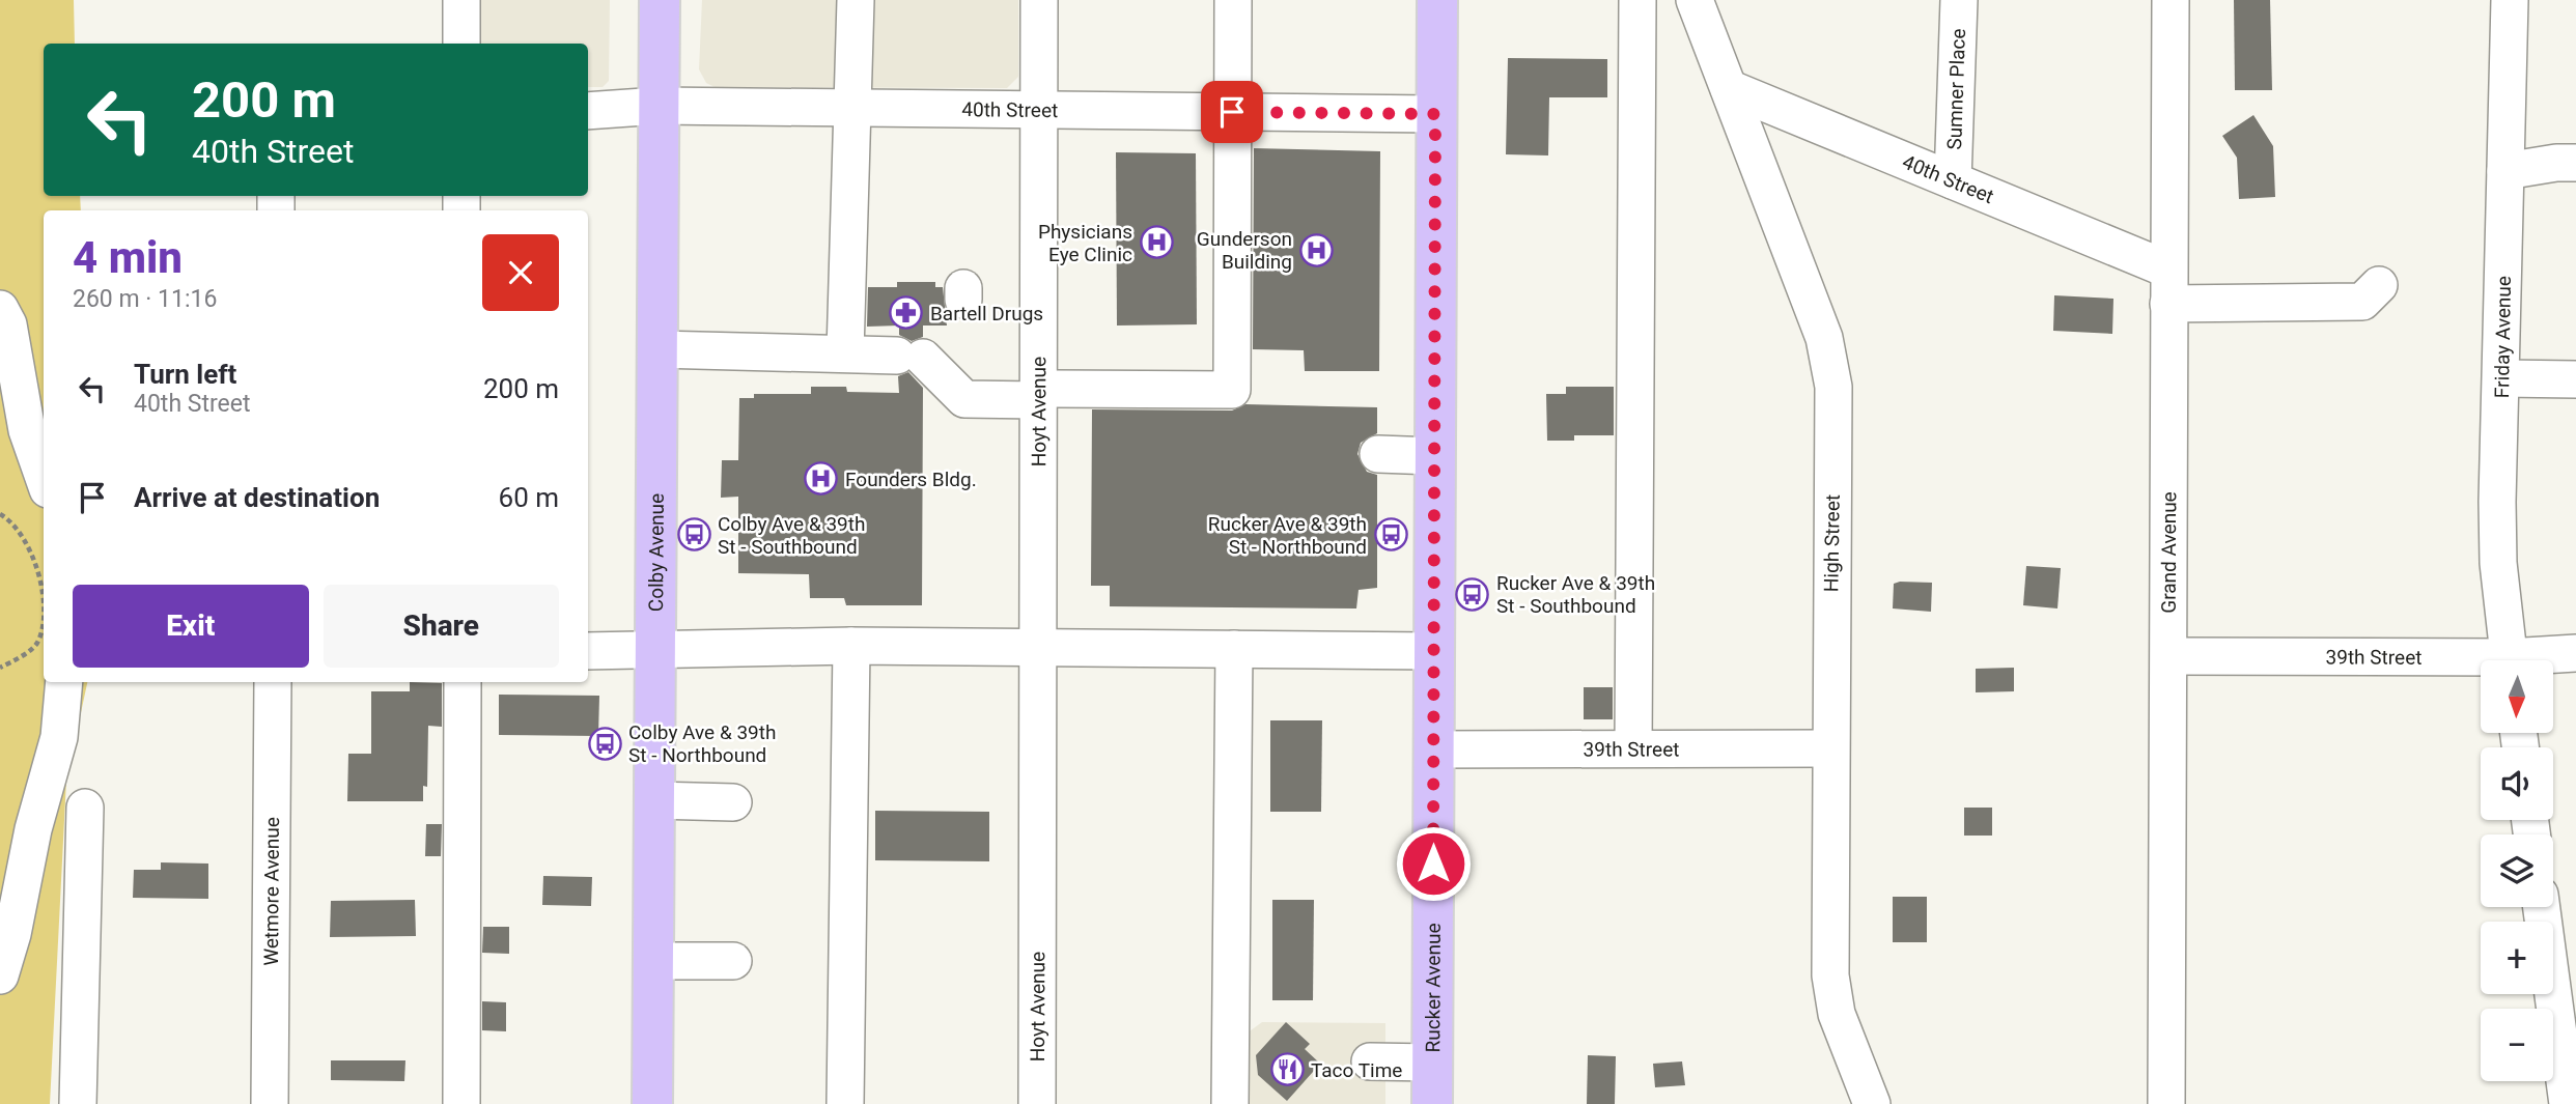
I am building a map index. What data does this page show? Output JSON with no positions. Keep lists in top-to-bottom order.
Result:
{
  "streets": {
    "main road": ["Colby Avenue", "Rucker Avenue"],
    "street": [
      "Sumner Place",
      "40th Street",
      "Friday Avenue",
      "Hoyt Avenue",
      "High Street",
      "Grand Avenue",
      "39th Street",
      "Wetmore Avenue"
    ]
  },
  "crossings": [
    ["Sumner Place", "40th Street"],
    ["40th Street", "Hoyt Avenue"],
    ["40th Street", "High Street"],
    ["40th Street", "Colby Avenue"],
    ["40th Street", "Grand Avenue"],
    ["40th Street", "Rucker Avenue"],
    ["High Street", "39th Street"],
    ["Grand Avenue", "39th Street"],
    ["39th Street", "Rucker Avenue"]
  ],
  "places": {
    "hospital": ["Physicians Eye Clinic", "Gunderson Building", "Founders Bldg."],
    "pharmacy": ["Bartell Drugs"],
    "bus stop": [
      "Colby Ave & 39th St - Southbound",
      "Rucker Ave & 39th St - Northbound",
      "Rucker Ave & 39th St - Southbound",
      "Colby Ave & 39th St - Northbound"
    ],
    "restaurant": ["Taco Time"]
  },
  "north": "bottom",
  "page": {
    "turn": ["200 m", "40th Street"],
    "heading": ["4 min", "260 m · 11:16"],
    "list": [
      {
        "name": "Turn left",
        "note": "40th Street",
        "value": "200 m"
      },
      {
        "name": "Arrive at destination",
        "value": "60 m"
      }
    ],
    "buttons": ["Exit", "Share"],
    "map_buttons": ["+", "−"]
  }
}
